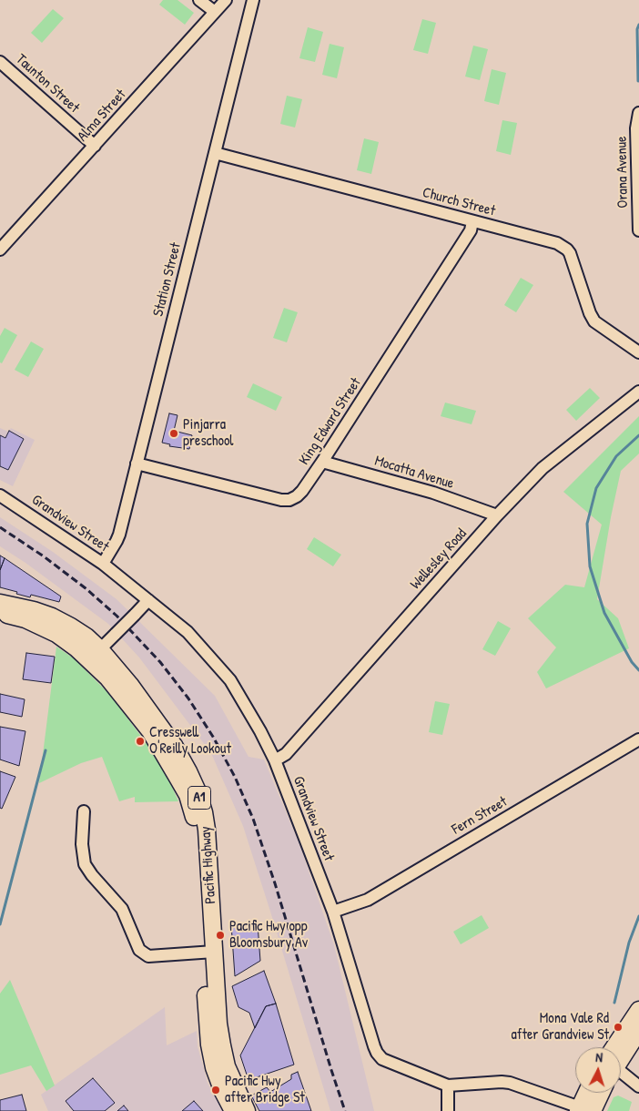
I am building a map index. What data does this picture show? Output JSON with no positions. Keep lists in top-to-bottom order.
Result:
{
  "streets": {
    "highway": ["A1", "Pacific Highway"],
    "street": [
      "Taunton Street",
      "Alma Street",
      "Orana Avenue",
      "Church Street",
      "Station Street",
      "King Edward Street",
      "Mocatta Avenue",
      "Grandview Street",
      "Wellesley Road",
      "Fern Street"
    ]
  },
  "crossings": [
    ["Taunton Street", "Alma Street"],
    ["Church Street", "Station Street"],
    ["Church Street", "King Edward Street"],
    ["Station Street", "King Edward Street"],
    ["Station Street", "Grandview Street"],
    ["King Edward Street", "Mocatta Avenue"],
    ["Mocatta Avenue", "Wellesley Road"],
    ["Grandview Street", "Wellesley Road"],
    ["Grandview Street", "Fern Street"]
  ],
  "places": [
    "Pinjarra preschool",
    "Cresswell O'Reilly Lookout",
    "Pacific Hwy opp Bloomsbury Av",
    "Mona Vale Rd after Grandview St",
    "Pacific Hwy after Bridge St"
  ],
  "north": "top"
}
